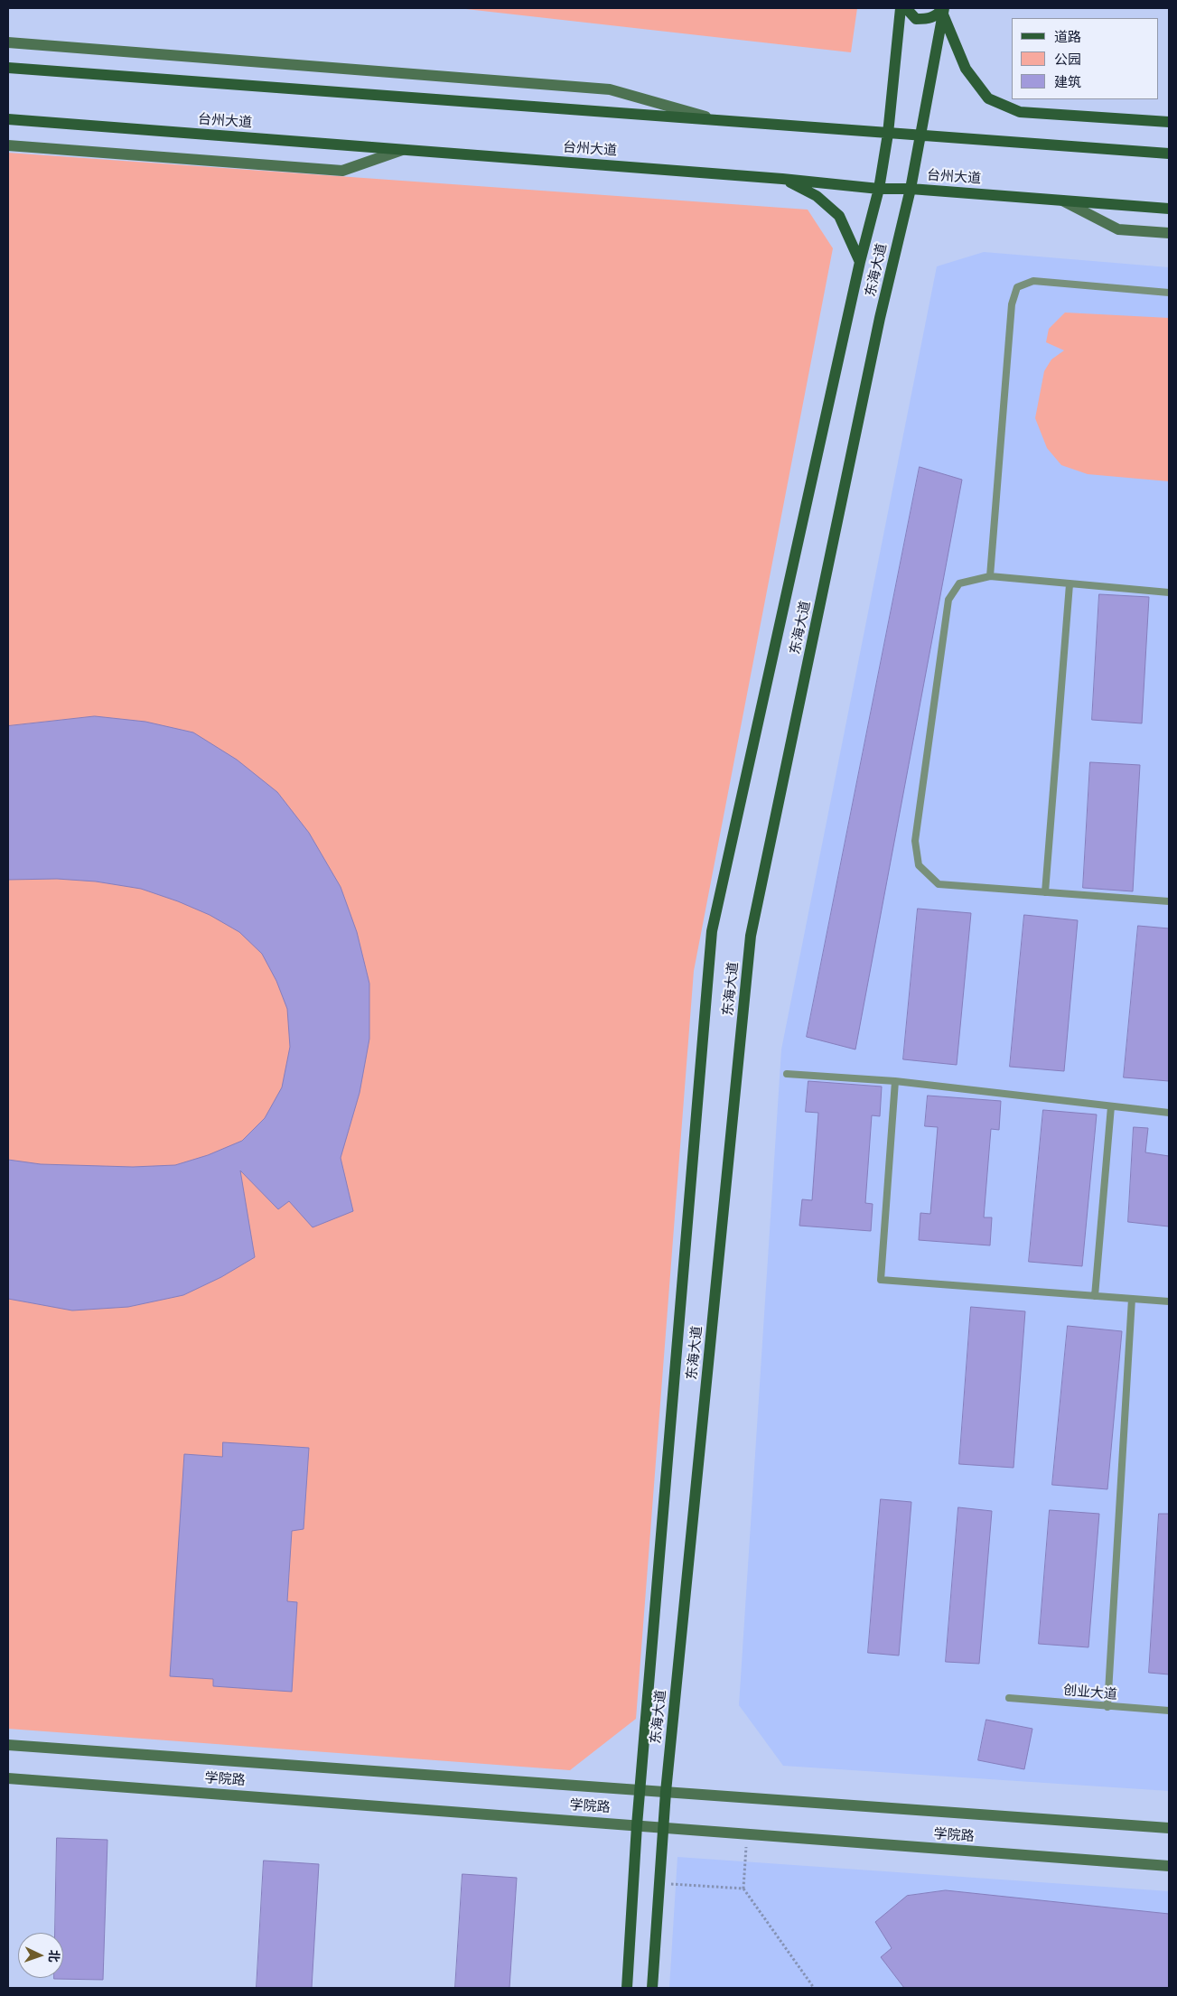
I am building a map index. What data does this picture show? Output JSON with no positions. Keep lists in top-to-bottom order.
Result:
{
  "streets": {
    "main road": ["台州大道", "东海大道", "学院路"],
    "lane": ["创业大道"]
  },
  "crossings": [
    ["台州大道", "东海大道"],
    ["东海大道", "学院路"]
  ],
  "legend": ["道路", "公园", "建筑"],
  "north": "right"
}
